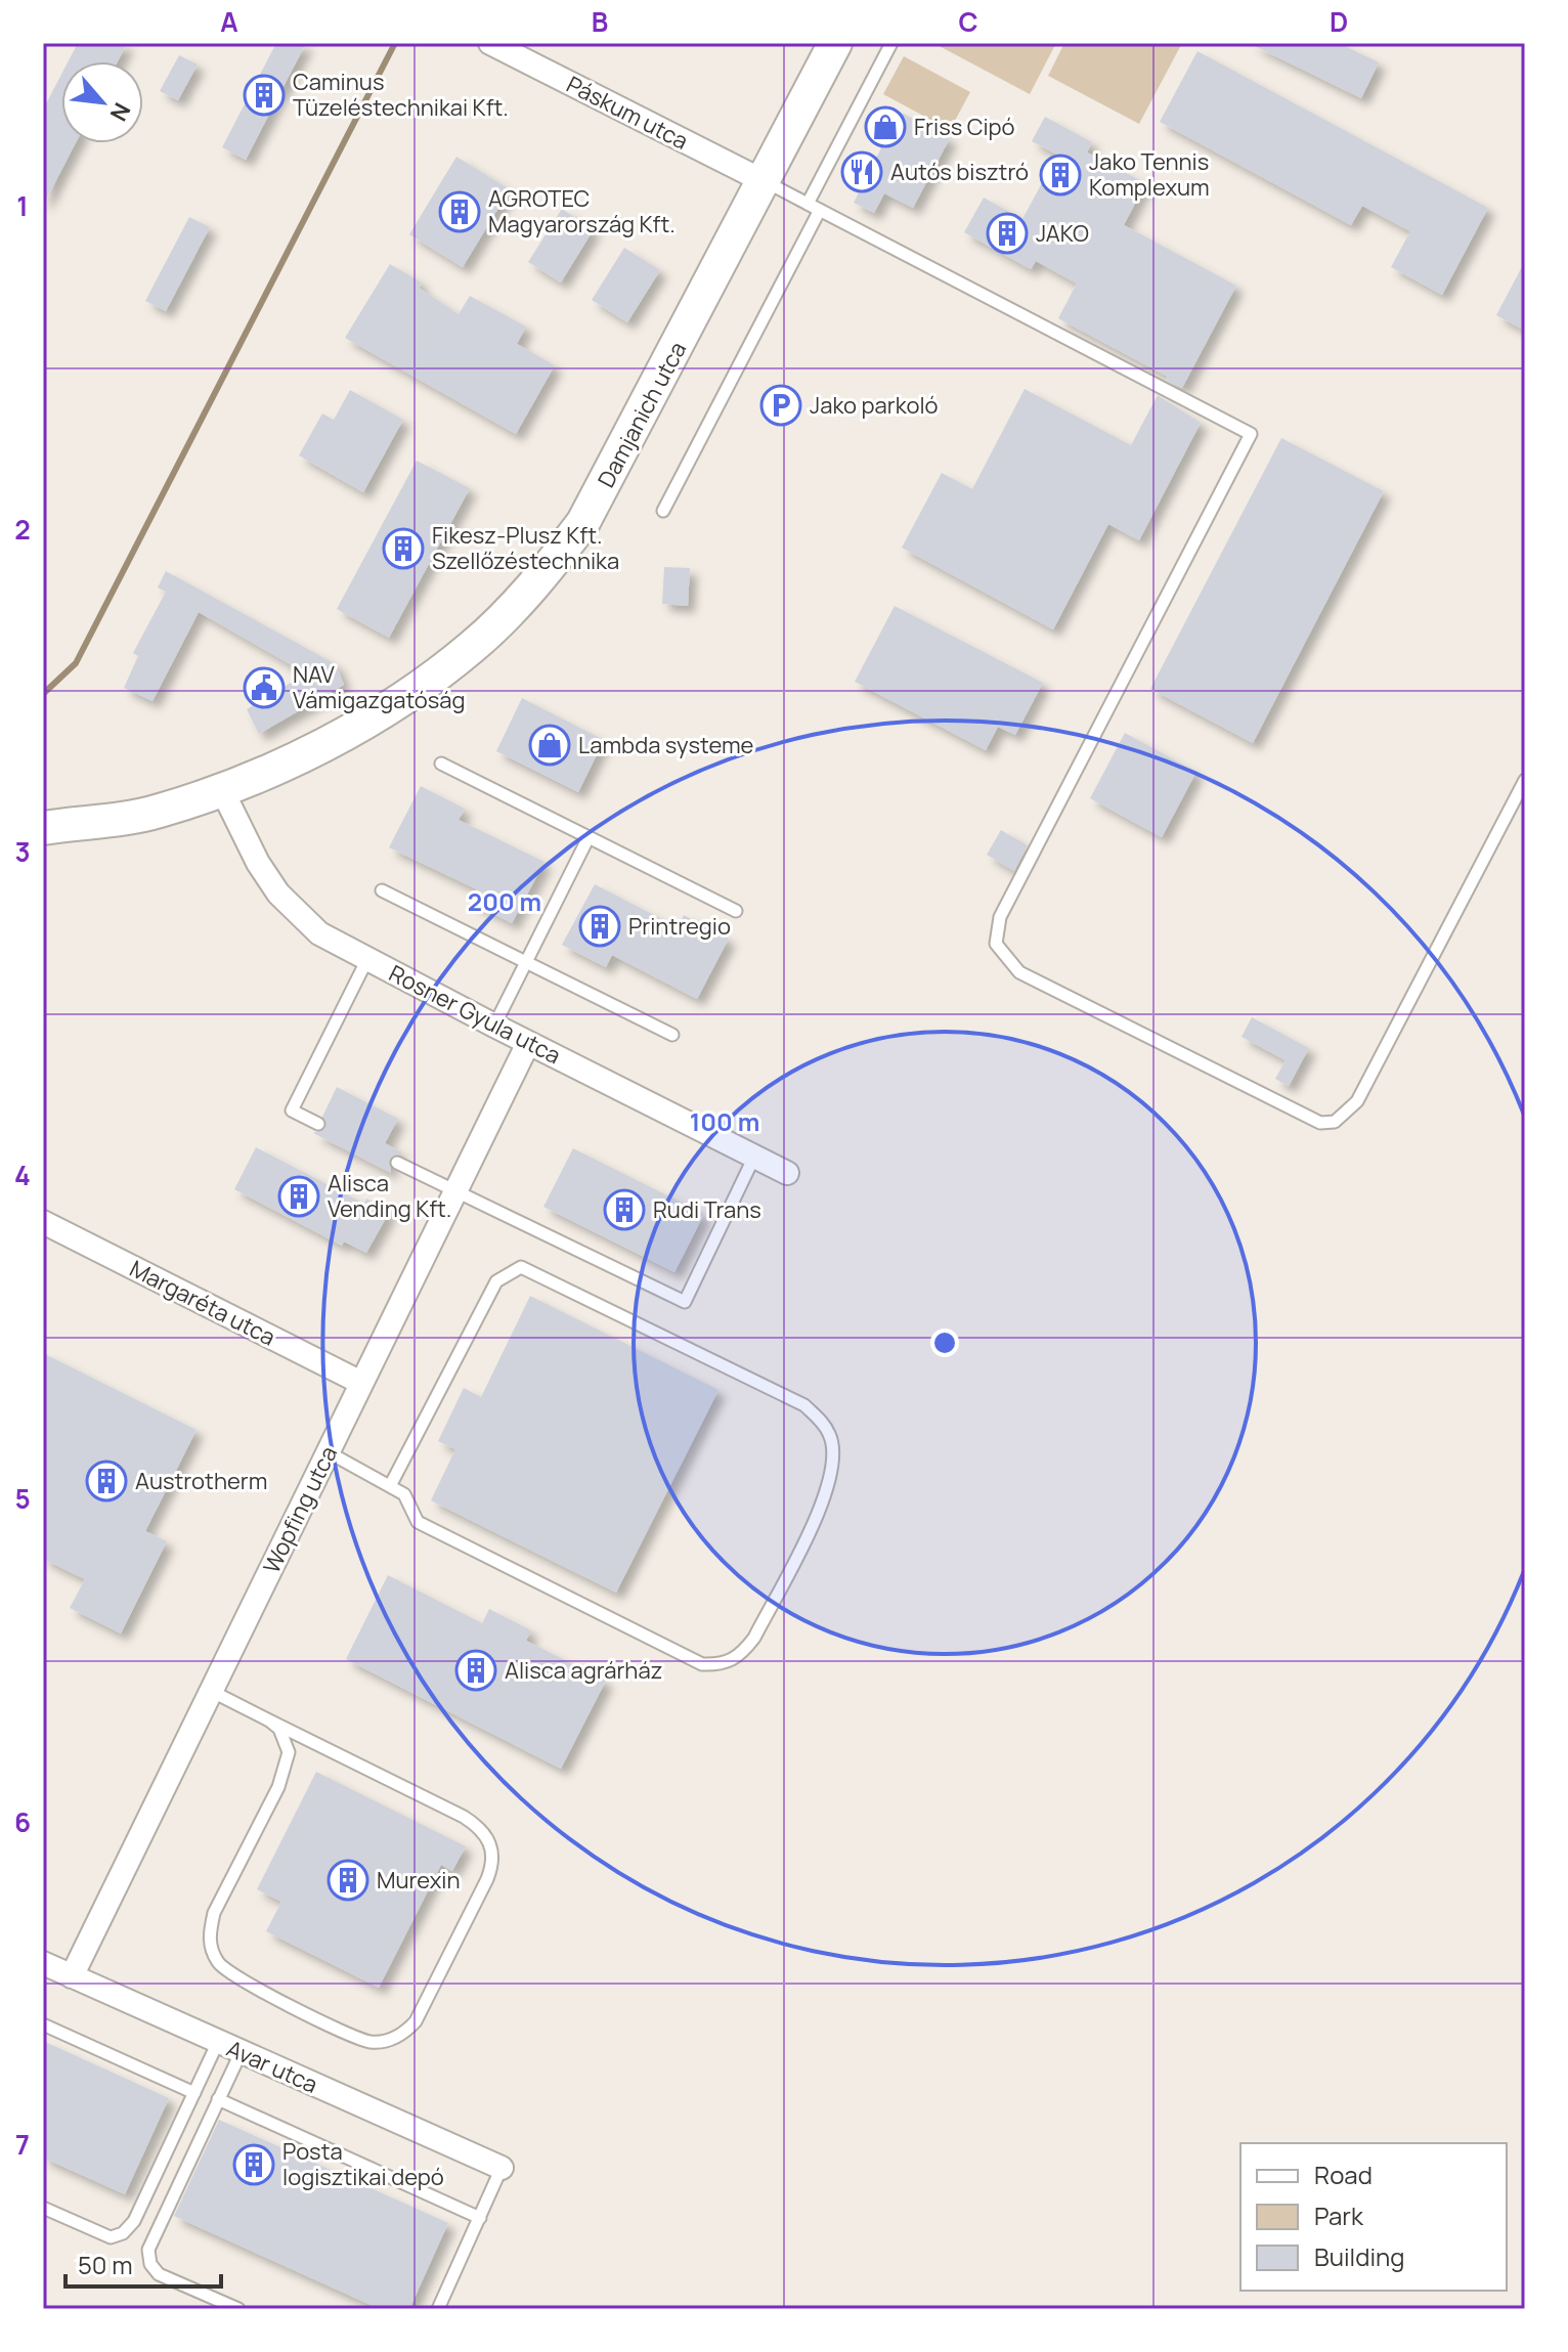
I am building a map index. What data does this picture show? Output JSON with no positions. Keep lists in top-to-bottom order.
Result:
{
  "streets": {
    "main road": ["Damjanich utca"],
    "street": [
      "Páskum utca",
      "Rosner Gyula utca",
      "Margaréta utca",
      "Wopfing utca",
      "Avar utca"
    ]
  },
  "crossings": [
    ["Páskum utca", "Damjanich utca"],
    ["Damjanich utca", "Rosner Gyula utca"],
    ["Rosner Gyula utca", "Wopfing utca"],
    ["Margaréta utca", "Wopfing utca"],
    ["Wopfing utca", "Avar utca"]
  ],
  "places": {
    "building": [
      "Caminus Tüzeléstechnikai Kft.",
      "Jako Tennis Komplexum",
      "AGROTEC Magyarország Kft.",
      "JAKO",
      "Fikesz-Plusz Kft. Szellőzéstechnika",
      "Printregio",
      "Alisca Vending Kft.",
      "Rudi Trans",
      "Austrotherm",
      "Alisca agrárház",
      "Murexin",
      "Posta logisztikai depó"
    ],
    "shop": ["Friss Cipó", "Lambda systeme"],
    "restaurant": ["Autós bisztró"],
    "parking": ["Jako parkoló"],
    "public building": ["NAV Vámigazgatóság"]
  },
  "legend": ["Road", "Park", "Building"],
  "scale_bar": "50 m",
  "north": "bottom right",
  "grid": {
    "columns": [
      "A",
      "B",
      "C",
      "D"
    ],
    "rows": [
      "1",
      "2",
      "3",
      "4",
      "5",
      "6",
      "7"
    ]
  },
  "rings": ["200 m", "100 m"]
}
